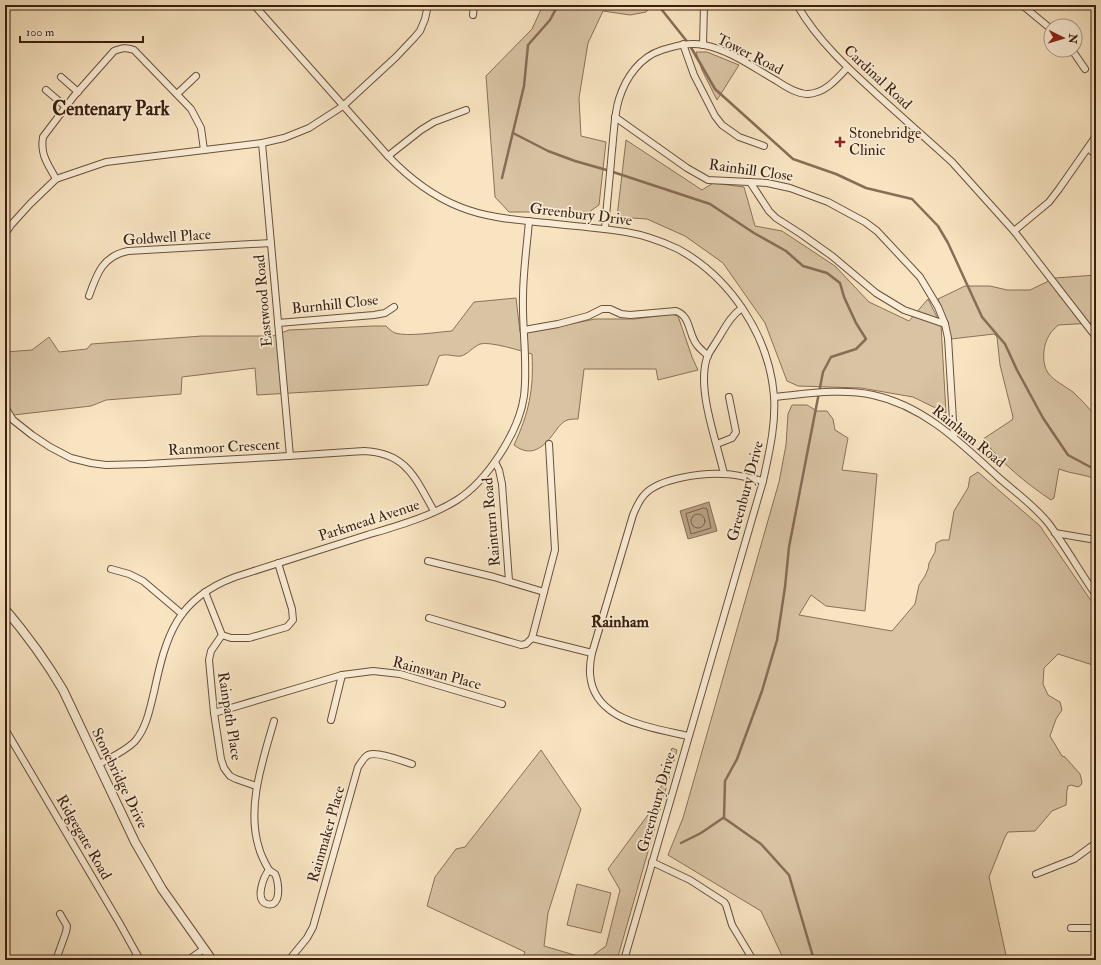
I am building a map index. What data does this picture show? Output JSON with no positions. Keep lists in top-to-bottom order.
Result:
{
  "streets": {
    "street": [
      "Tower Road",
      "Cardinal Road",
      "Rainhill Close",
      "Greenbury Drive",
      "Goldwell Place",
      "Eastwood Road",
      "Burnhill Close",
      "Rainham Road",
      "Ranmoor Crescent",
      "Parkmead Avenue",
      "Rainturn Road",
      "Rainswan Place",
      "Rainpath Place",
      "Stonebridge Drive",
      "Rainmaker Place",
      "Ridgegate Road"
    ]
  },
  "crossings": [
    ["Tower Road", "Cardinal Road"],
    ["Tower Road", "Rainhill Close"],
    ["Tower Road", "Greenbury Drive"],
    ["Rainhill Close", "Rainham Road"],
    ["Greenbury Drive", "Rainham Road"],
    ["Greenbury Drive", "Parkmead Avenue"],
    ["Goldwell Place", "Eastwood Road"],
    ["Eastwood Road", "Burnhill Close"],
    ["Eastwood Road", "Ranmoor Crescent"],
    ["Ranmoor Crescent", "Parkmead Avenue"],
    ["Parkmead Avenue", "Rainturn Road"],
    ["Parkmead Avenue", "Stonebridge Drive"],
    ["Rainswan Place", "Rainpath Place"]
  ],
  "districts": ["Centenary Park", "Rainham"],
  "places": {
    "health": ["Stonebridge Clinic"]
  },
  "scale_bar": "100 m",
  "north": "right"
}
